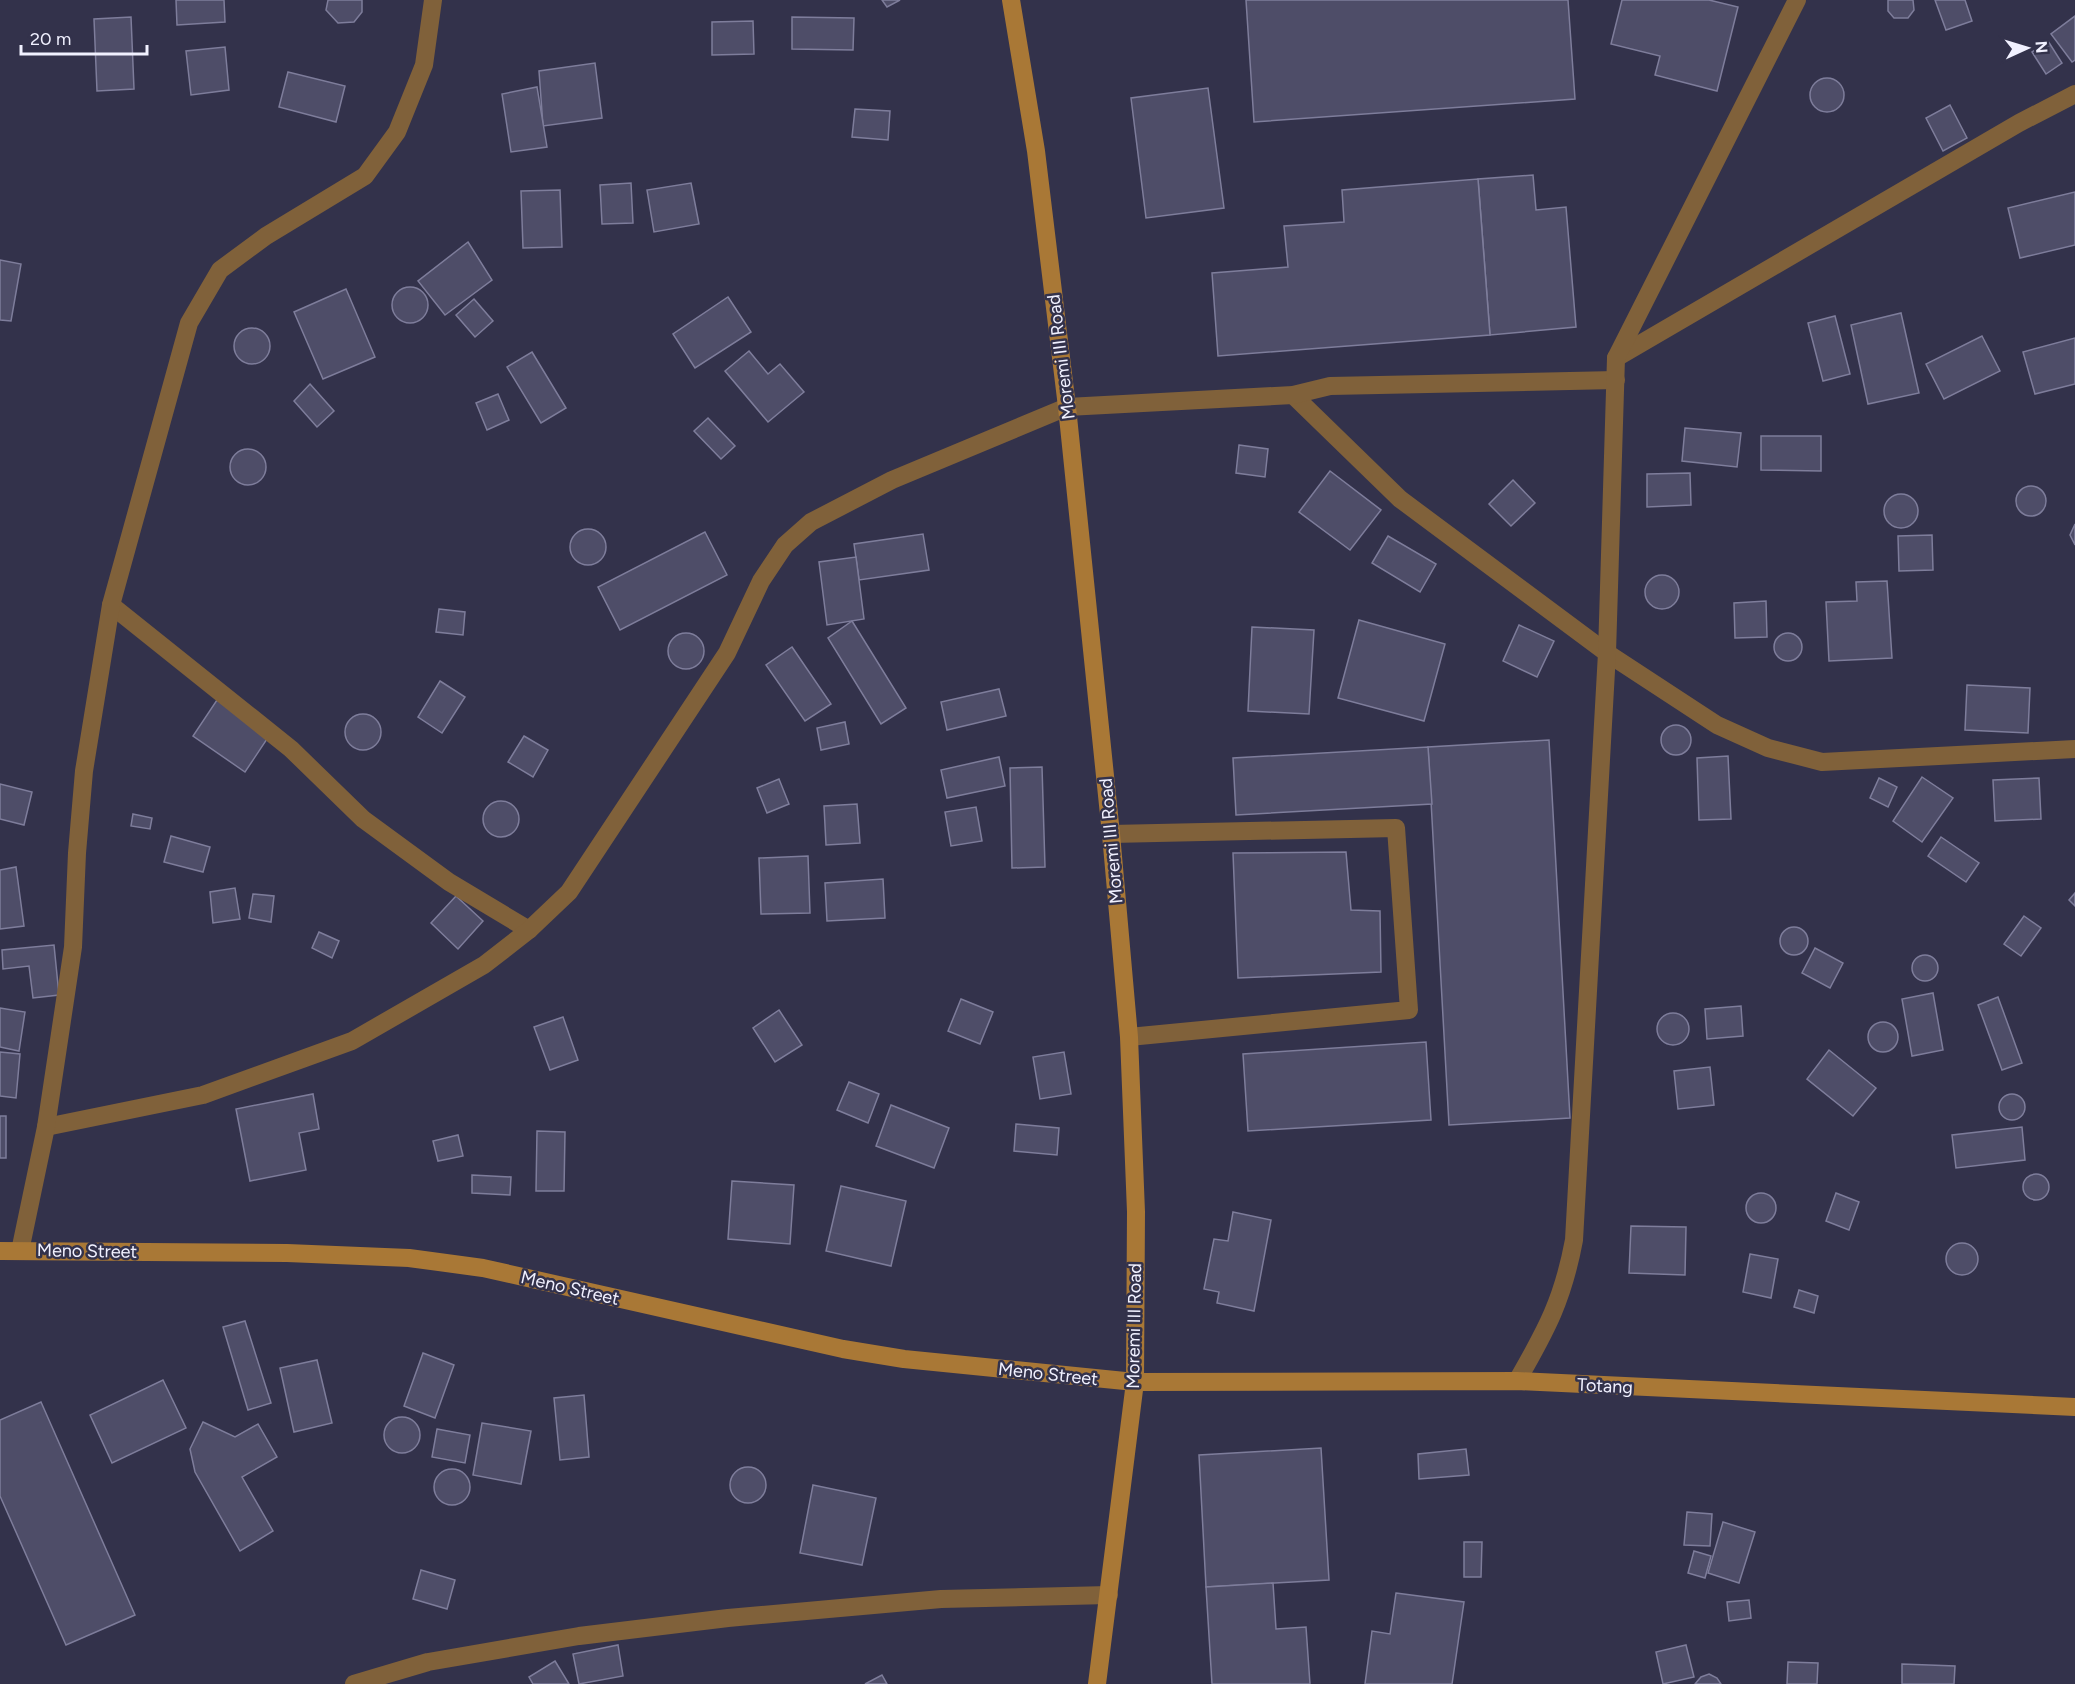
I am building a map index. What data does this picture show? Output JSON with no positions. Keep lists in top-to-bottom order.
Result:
{
  "streets": {
    "street": ["Moremi III Road", "Meno Street", "Totang"]
  },
  "crossings": [
    ["Moremi III Road", "Meno Street"],
    ["Moremi III Road", "Totang"],
    ["Meno Street", "Totang"]
  ],
  "scale_bar": "20 m",
  "north": "right"
}
